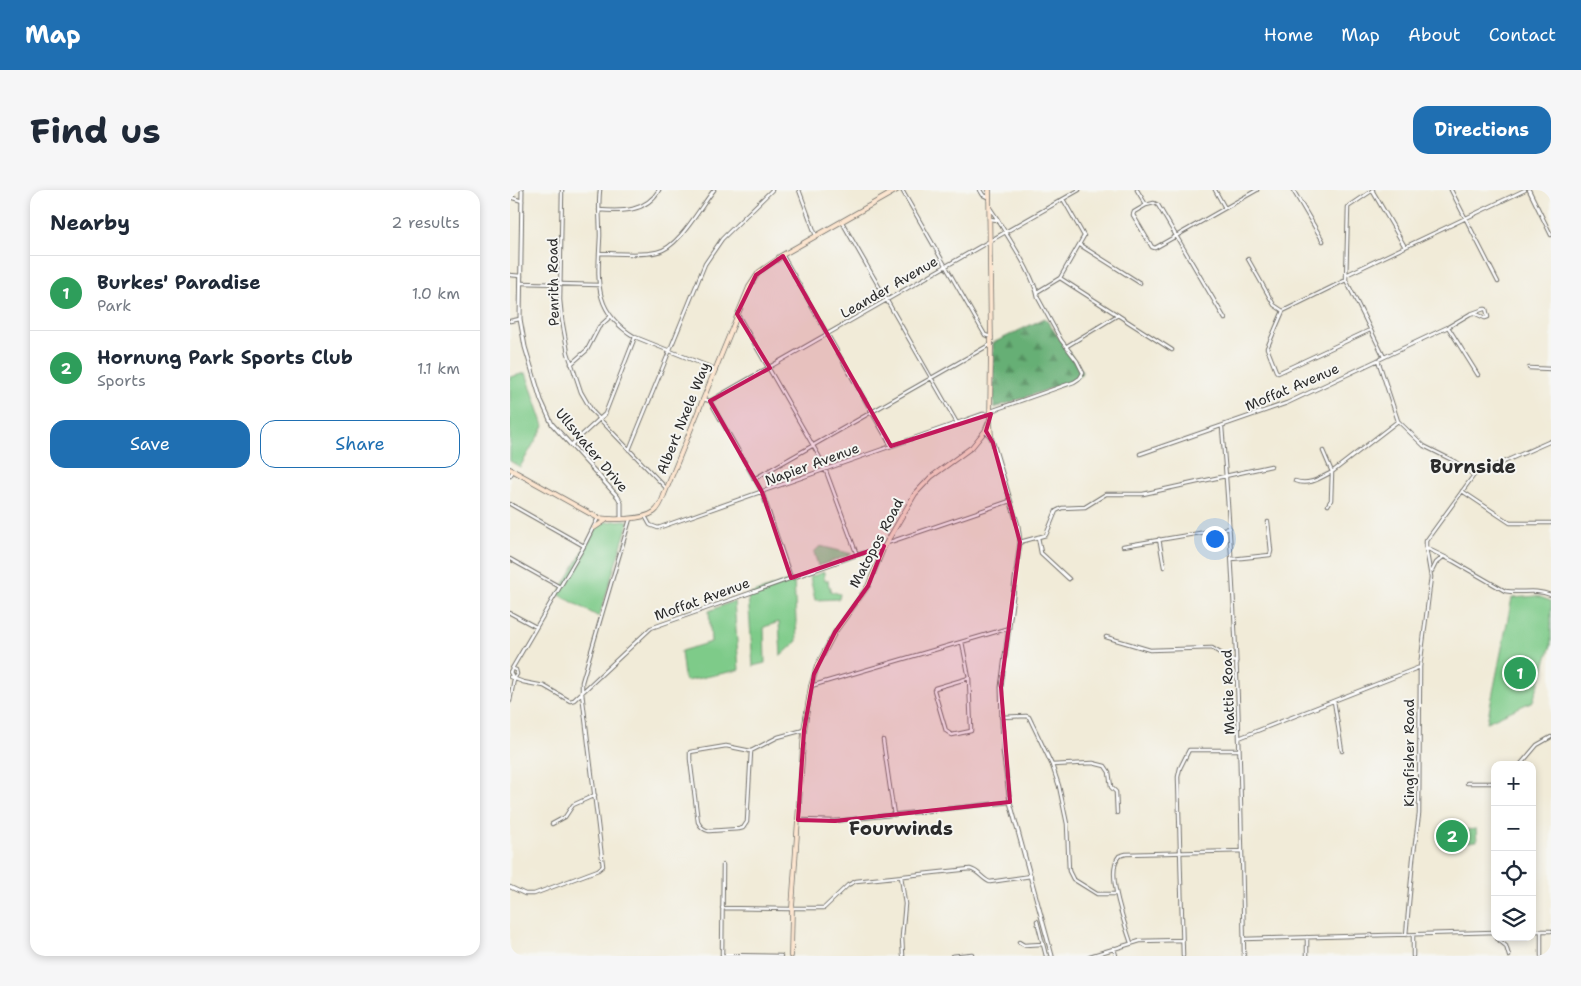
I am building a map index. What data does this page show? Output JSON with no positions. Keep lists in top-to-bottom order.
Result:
{
  "streets": {
    "main road": ["Albert Nxele Way", "Matopos Road"],
    "street": [
      "Penrith Road",
      "Leander Avenue",
      "Moffat Avenue",
      "Ullswater Drive",
      "Napier Avenue",
      "Mattie Road",
      "Kingfisher Road"
    ]
  },
  "crossings": [
    ["Penrith Road", "Albert Nxele Way"],
    ["Leander Avenue", "Matopos Road"],
    ["Moffat Avenue", "Matopos Road"],
    ["Moffat Avenue", "Mattie Road"],
    ["Albert Nxele Way", "Napier Avenue"],
    ["Napier Avenue", "Matopos Road"]
  ],
  "districts": ["Burnside", "Fourwinds"],
  "page": {
    "header": "Map",
    "nav": [
      "Home",
      "Map",
      "About",
      "Contact"
    ],
    "buttons": [
      "Directions",
      ["Save", "Share"]
    ],
    "title": "Find us",
    "heading": ["Nearby", "2 results"],
    "list": [
      {
        "mark": "1",
        "name": "Burkes' Paradise",
        "note": "Park",
        "value": "1.0 km"
      },
      {
        "mark": "2",
        "name": "Hornung Park Sports Club",
        "note": "Sports",
        "value": "1.1 km"
      }
    ],
    "pins": ["1", "2"],
    "map_buttons": ["+", "−"]
  }
}
